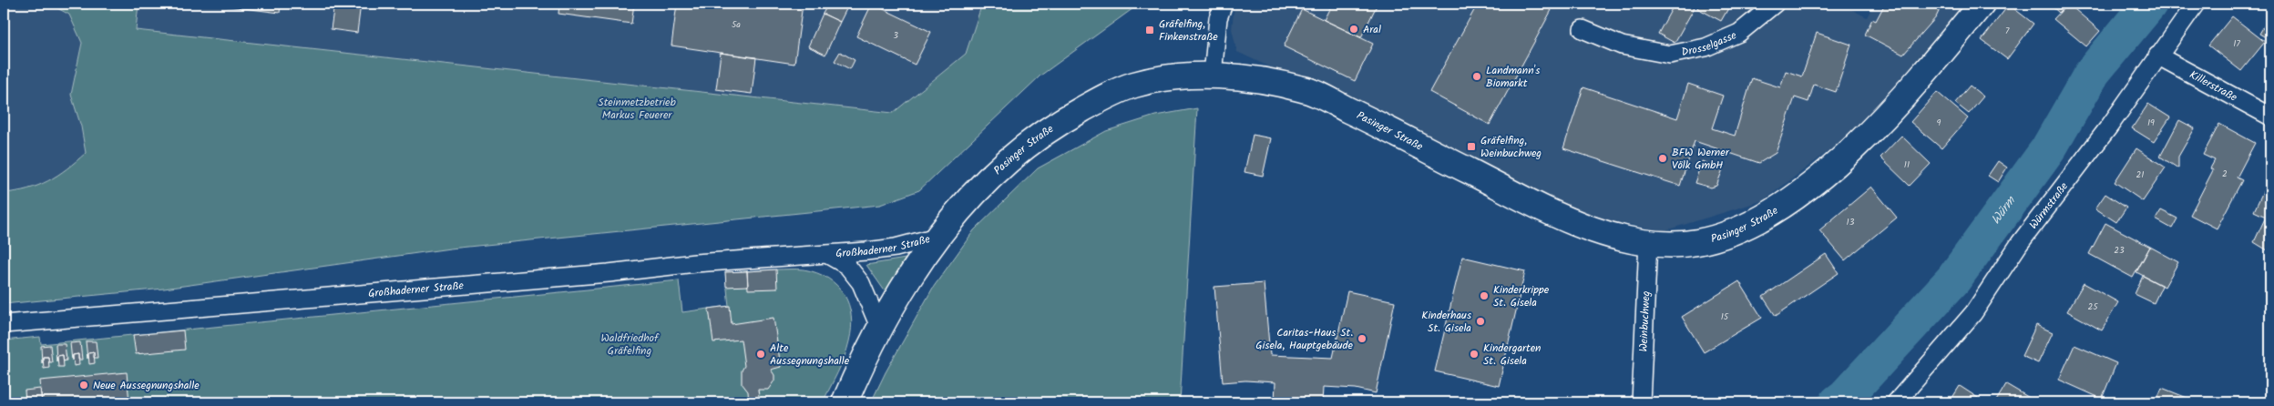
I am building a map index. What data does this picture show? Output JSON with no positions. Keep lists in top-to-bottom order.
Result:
{
  "streets": {
    "main road": ["Pasinger Straße"],
    "street": [
      "Drosselgasse",
      "Killerstraße",
      "Würmstraße",
      "Großhaderner Straße",
      "Weinbuchweg"
    ]
  },
  "crossings": [
    ["Killerstraße", "Würmstraße"],
    ["Pasinger Straße", "Großhaderner Straße"],
    ["Pasinger Straße", "Weinbuchweg"]
  ],
  "water": ["Würm"],
  "parks": ["Steinmetzbetrieb Markus Feuerer", "Waldfriedhof Gräfelfing"],
  "places": {
    "other": [
      "Aral",
      "Landmann's Biomarkt",
      "BFW Werner Völk GmbH",
      "Kinderkrippe St. Gisela",
      "Kinderhaus St. Gisela",
      "Caritas-Haus St. Gisela, Hauptgebäude",
      "Alte Aussegnungshalle",
      "Kindergarten St. Gisela",
      "Neue Aussegnungshalle"
    ],
    "transit": ["Gräfelfing, Finkenstraße", "Gräfelfing, Weinbuchweg"]
  },
  "house_numbers": [
    "5a",
    "7",
    "3",
    "17",
    "9",
    "19",
    "11",
    "2",
    "21",
    "13",
    "23",
    "25",
    "15"
  ]
}
